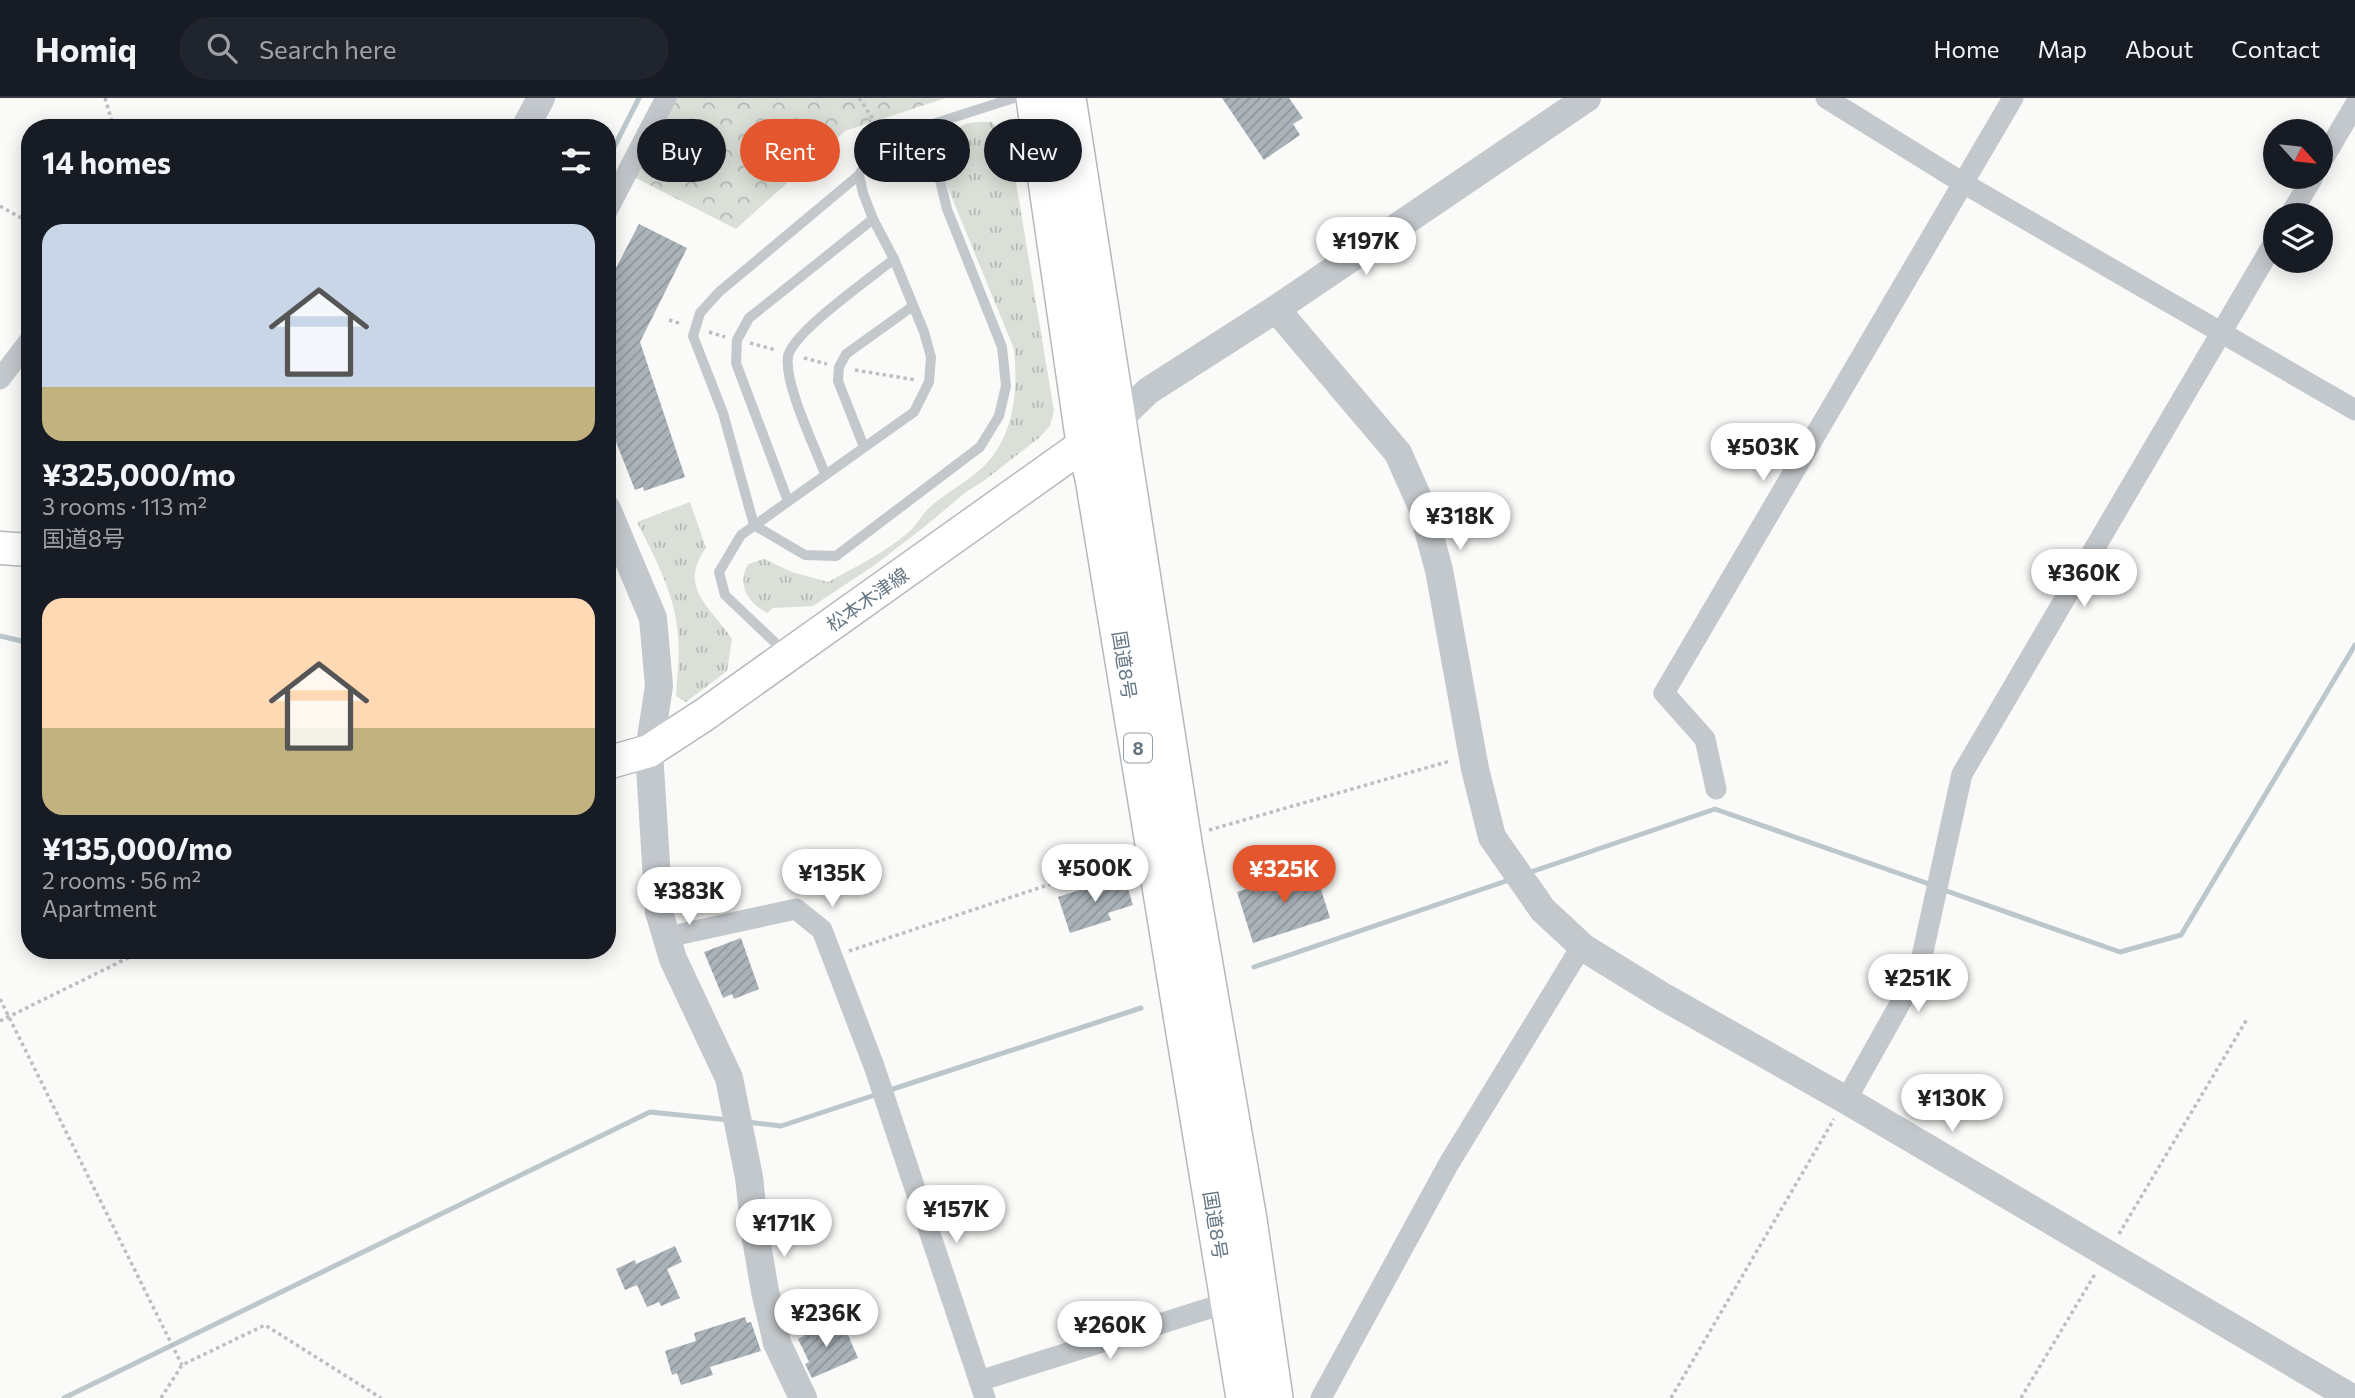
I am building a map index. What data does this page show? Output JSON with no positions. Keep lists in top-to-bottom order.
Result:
{
  "streets": {
    "highway": ["国道8号", "8"],
    "main road": ["松本木津線"]
  },
  "crossings": [
    ["松本木津線", "国道8号"]
  ],
  "north": "bottom right",
  "page": {
    "header": "Homiq",
    "search": "Search here",
    "nav": [
      "Home",
      "Map",
      "About",
      "Contact"
    ],
    "chip": [
      "Buy",
      "Rent",
      "Filters",
      "New"
    ],
    "heading": "14 homes",
    "list": [
      {
        "name": "¥325,000/mo",
        "note": "3 rooms · 113 m² · 国道8号"
      },
      {
        "name": "¥135,000/mo",
        "note": "2 rooms · 56 m² · Apartment"
      }
    ],
    "price": [
      "¥197K",
      "¥503K",
      "¥318K",
      "¥360K",
      "¥500K",
      "¥325K",
      "¥135K",
      "¥383K",
      "¥251K",
      "¥130K",
      "¥157K",
      "¥171K",
      "¥236K",
      "¥260K"
    ]
  }
}
